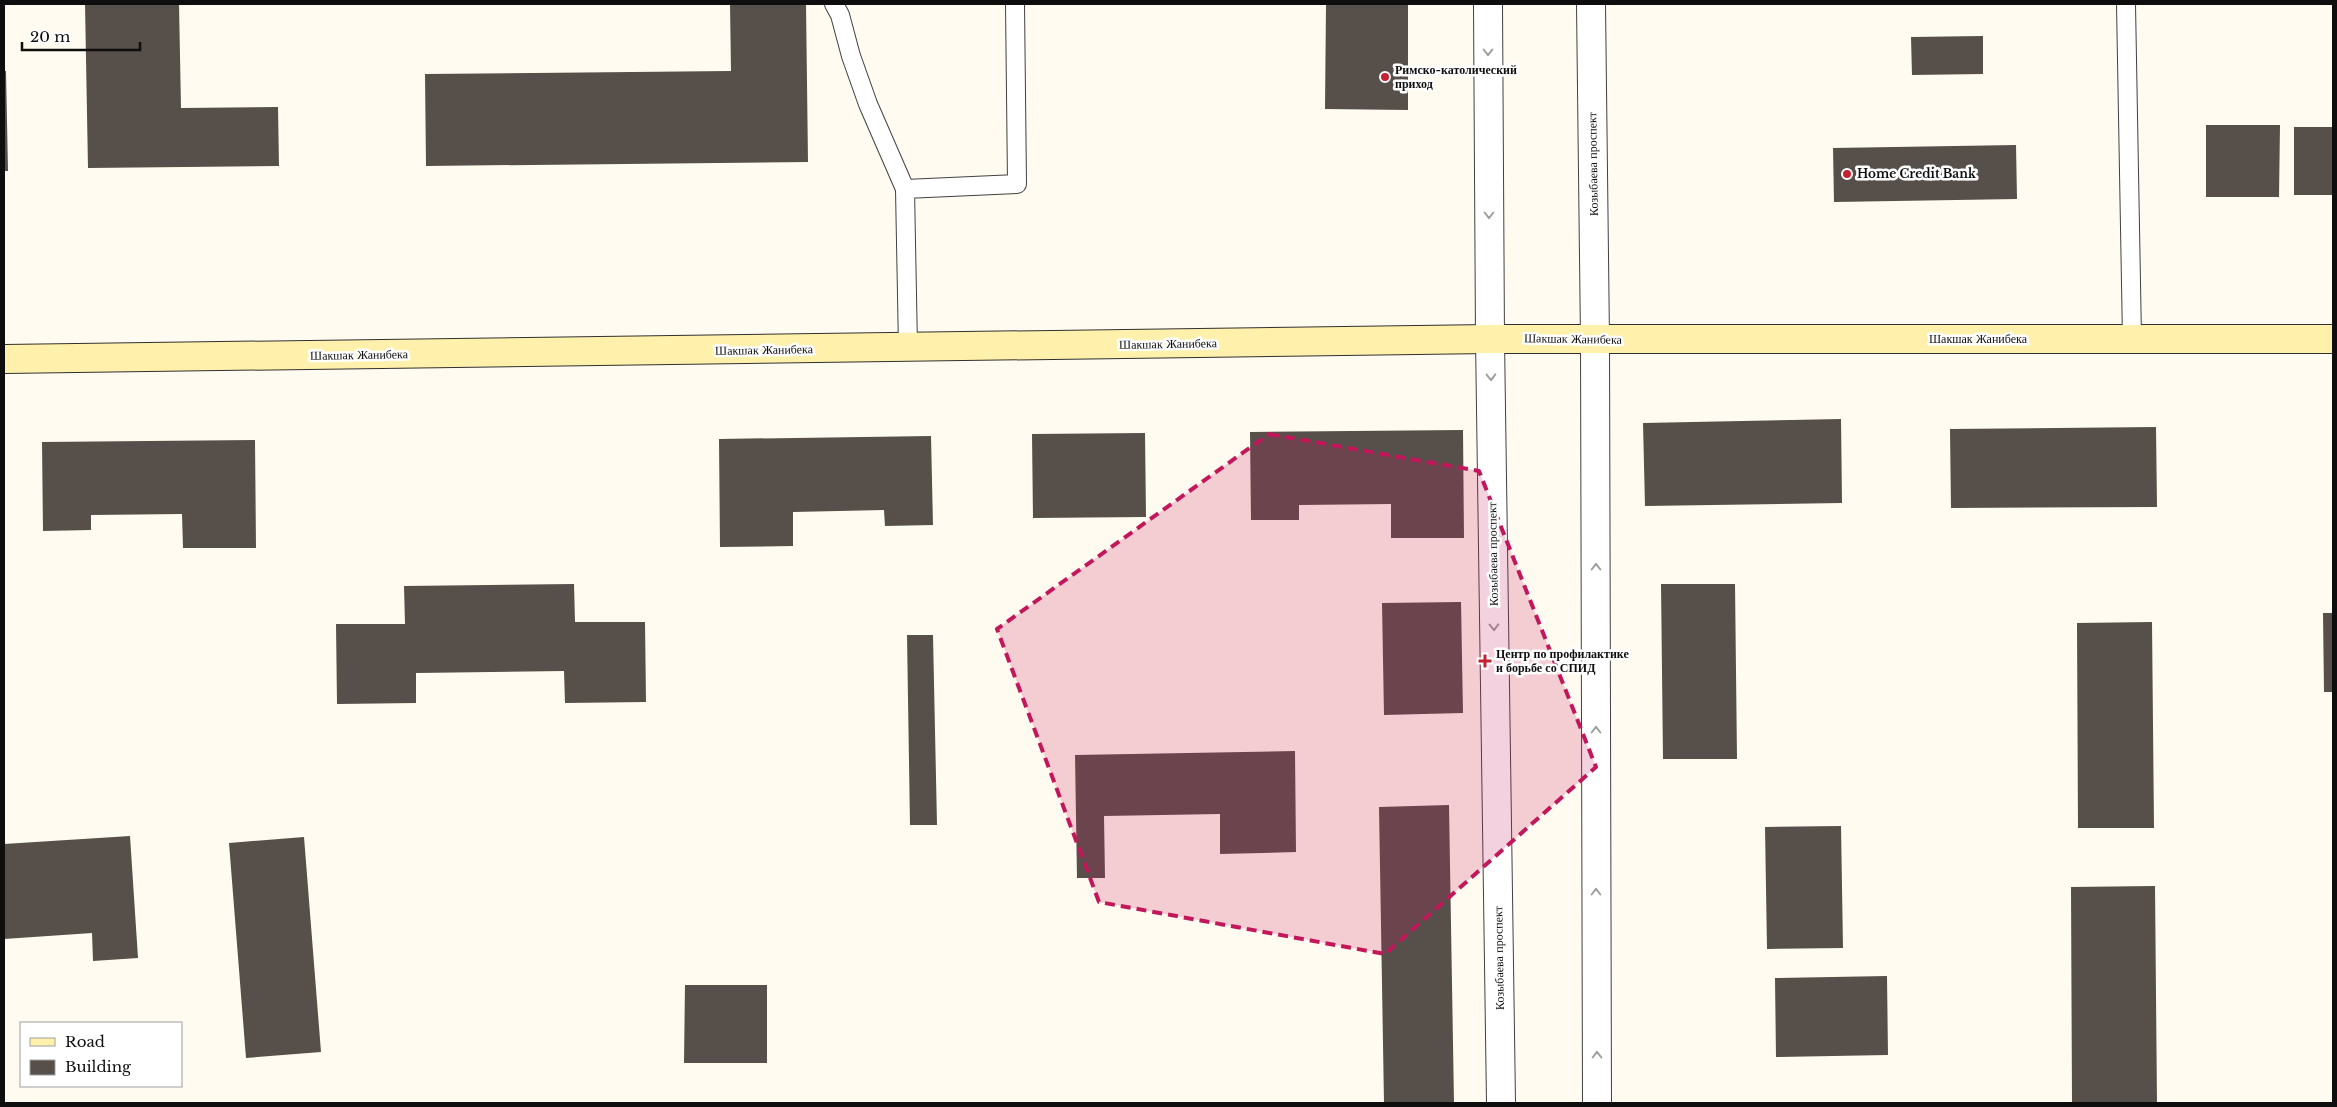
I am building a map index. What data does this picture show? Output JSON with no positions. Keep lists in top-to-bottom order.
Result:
{
  "streets": {
    "street": ["Козыбаева проспект", "Шакшак Жанибека"]
  },
  "crossings": [
    ["Козыбаева проспект", "Шакшак Жанибека"]
  ],
  "places": {
    "other": ["Римско-католический приход", "Home Credit Bank"],
    "health": ["Центр по профилактике и борьбе со СПИД"]
  },
  "legend": ["Road", "Building"],
  "scale_bar": "20 m"
}
